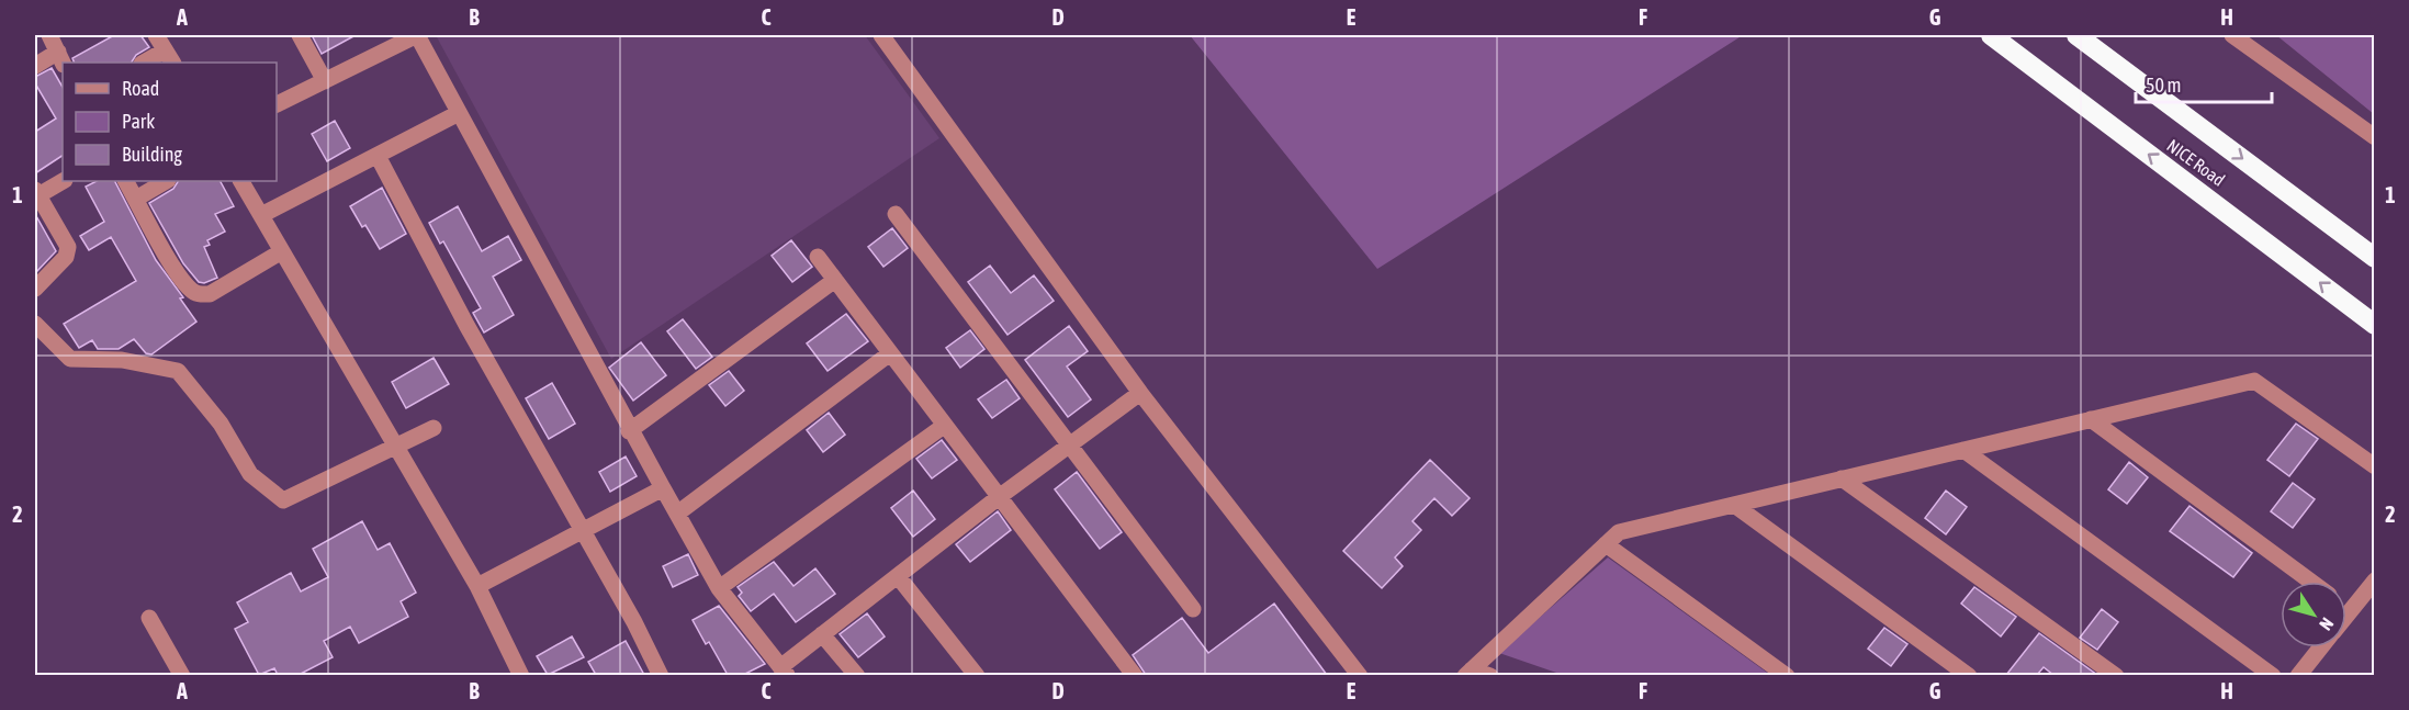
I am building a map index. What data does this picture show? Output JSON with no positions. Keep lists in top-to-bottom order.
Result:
{
  "streets": {
    "highway": ["NICE Road"]
  },
  "legend": ["Road", "Park", "Building"],
  "scale_bar": "50 m",
  "north": "bottom right",
  "grid": {
    "columns": [
      "A",
      "B",
      "C",
      "D",
      "E",
      "F",
      "G",
      "H"
    ],
    "rows": ["1", "2"]
  }
}
